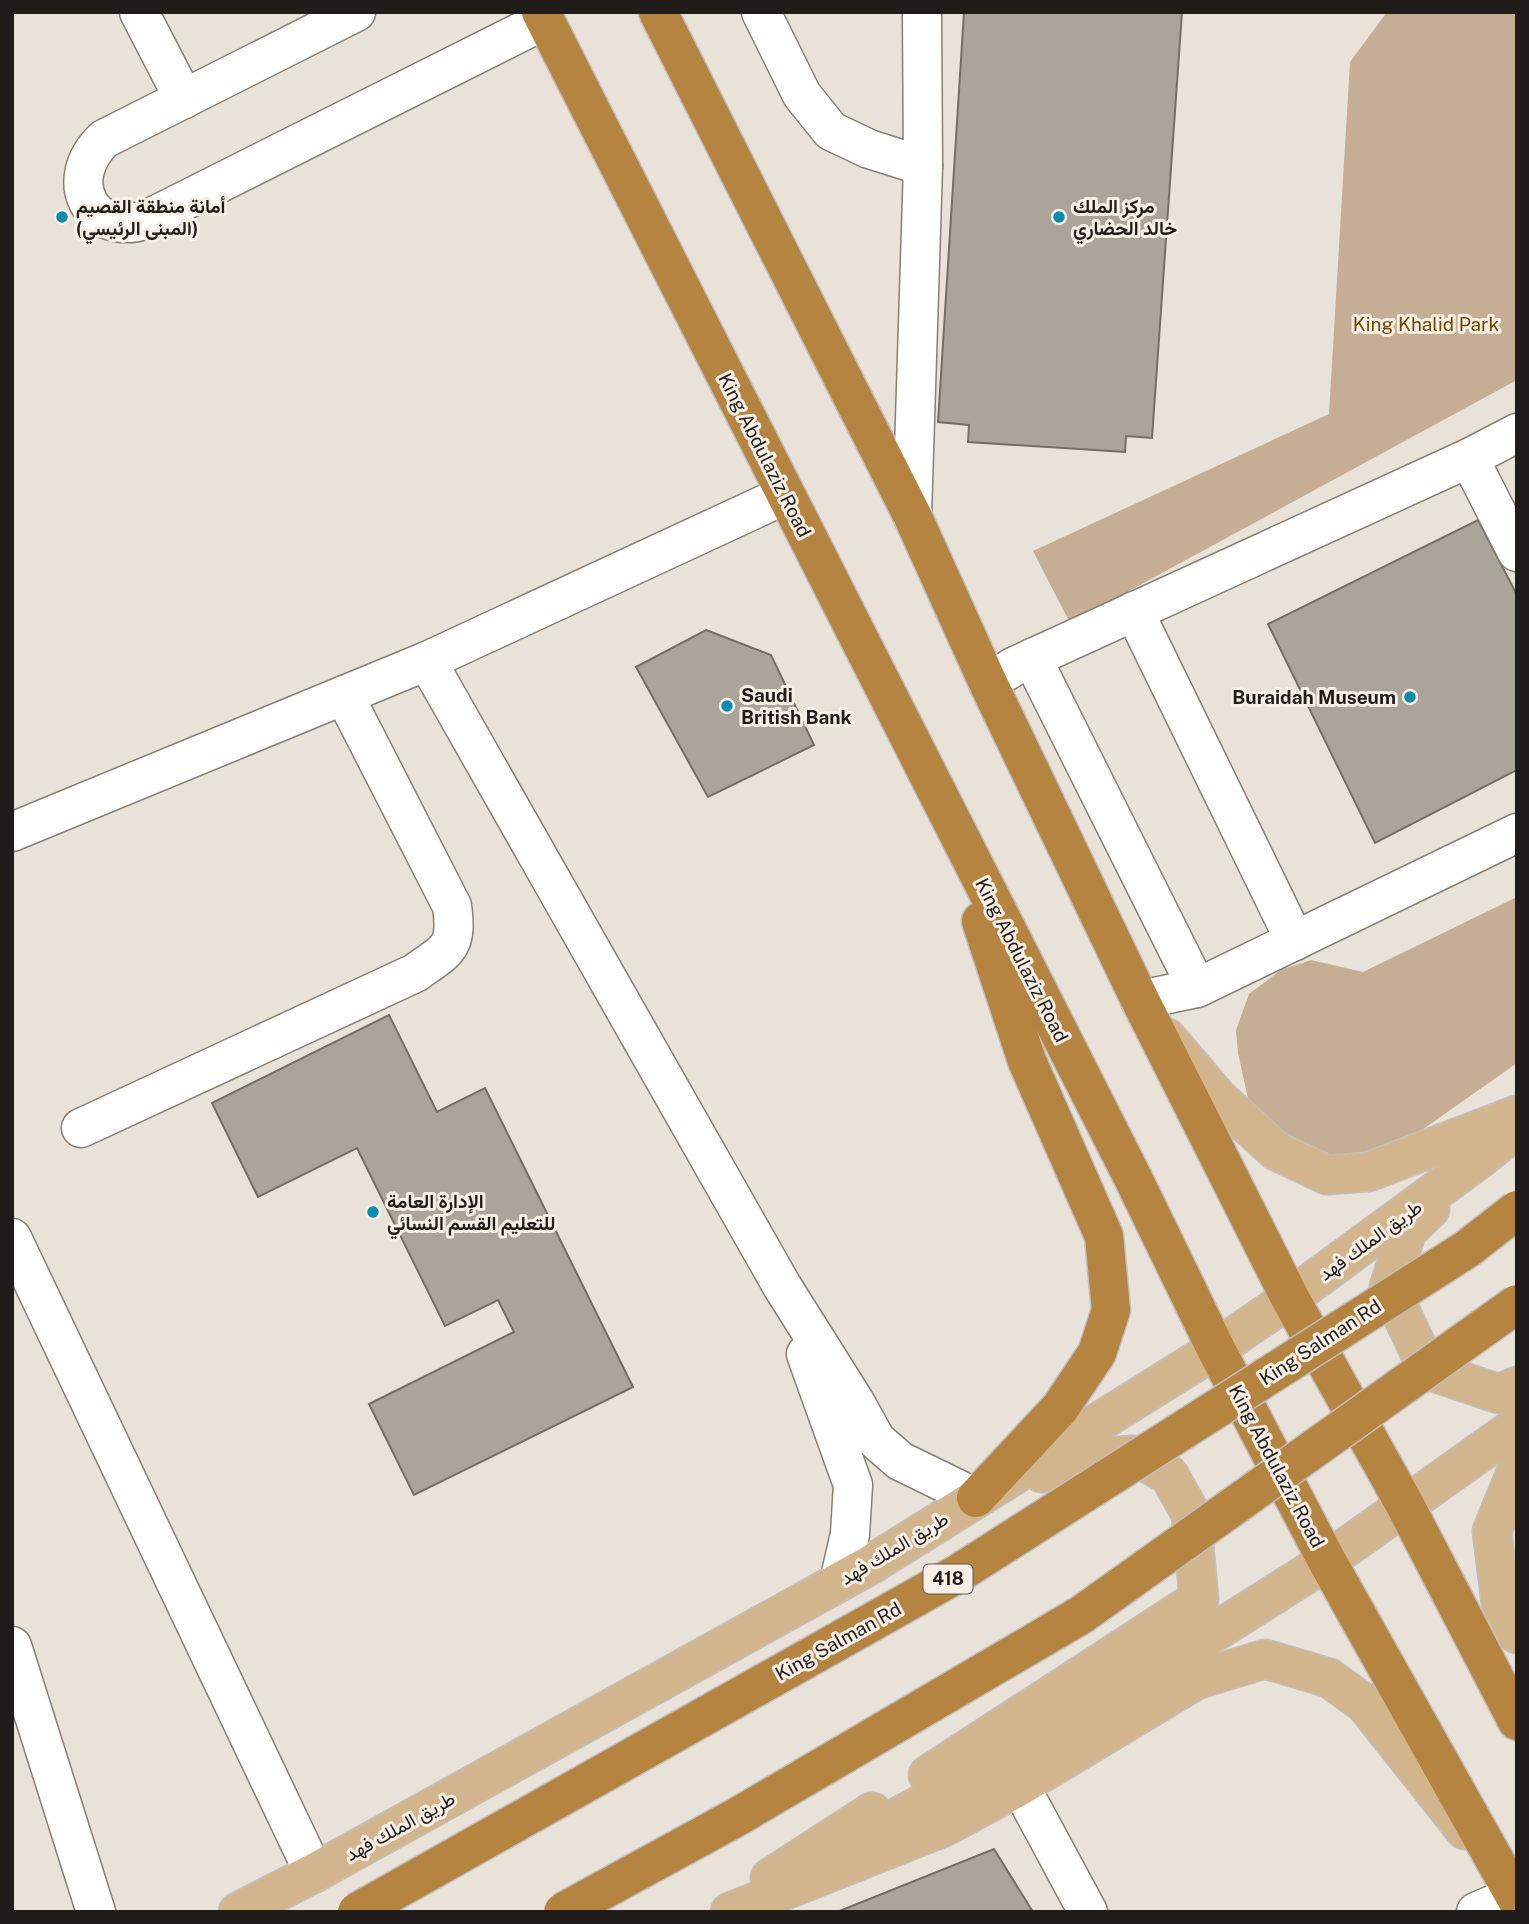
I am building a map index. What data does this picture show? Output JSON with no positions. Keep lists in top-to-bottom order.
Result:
{
  "streets": {
    "highway": ["King Abdulaziz Road", "King Salman Rd", "418"],
    "main road": ["طريق الملك فهد"]
  },
  "crossings": [
    ["King Abdulaziz Road", "طريق الملك فهد"]
  ],
  "parks": ["King Khalid Park"],
  "places": [
    "أمانة منطقة القصيم (المبنى الرئيسي)",
    "مركز الملك خالد الحضاري",
    "Buraidah Museum",
    "Saudi British Bank",
    "الإدارة العامة للتعليم القسم النسائي"
  ]
}
